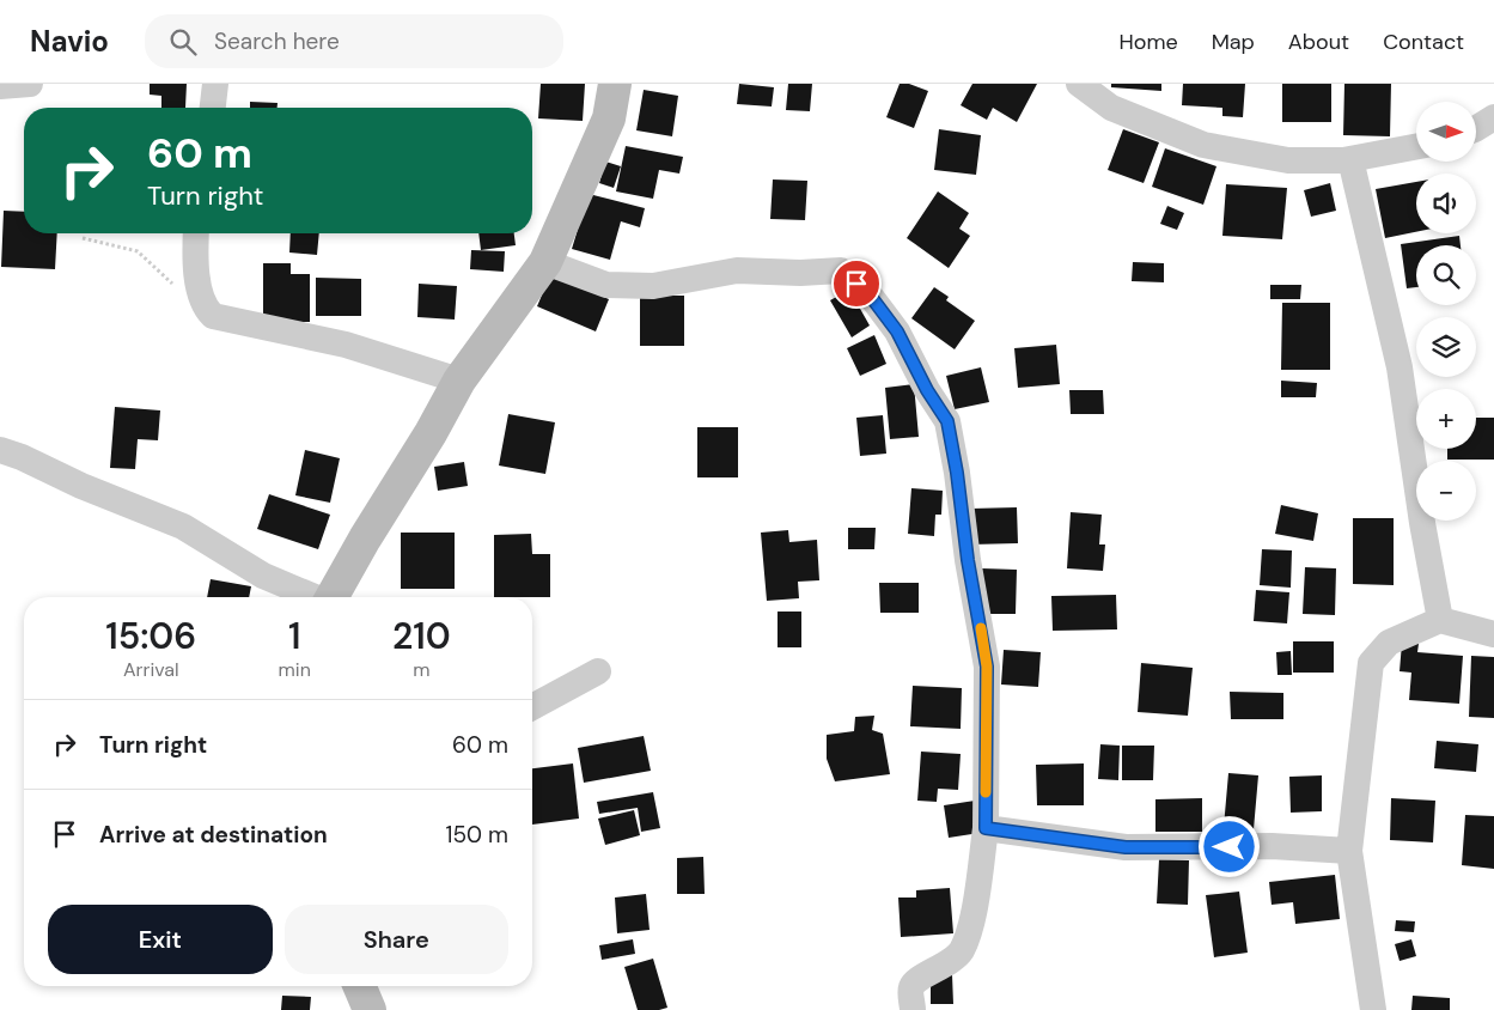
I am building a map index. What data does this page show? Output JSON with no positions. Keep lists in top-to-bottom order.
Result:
{
  "north": "right",
  "page": {
    "header": "Navio",
    "search": "Search here",
    "nav": [
      "Home",
      "Map",
      "About",
      "Contact"
    ],
    "map_buttons": ["+", "−"],
    "turn": ["60 m", "Turn right"],
    "eta": [
      "15:06",
      "Arrival",
      "1",
      "min",
      "210",
      "m"
    ],
    "list": [
      {
        "name": "Turn right",
        "value": "60 m"
      },
      {
        "name": "Arrive at destination",
        "value": "150 m"
      }
    ],
    "buttons": ["Exit", "Share"]
  }
}
